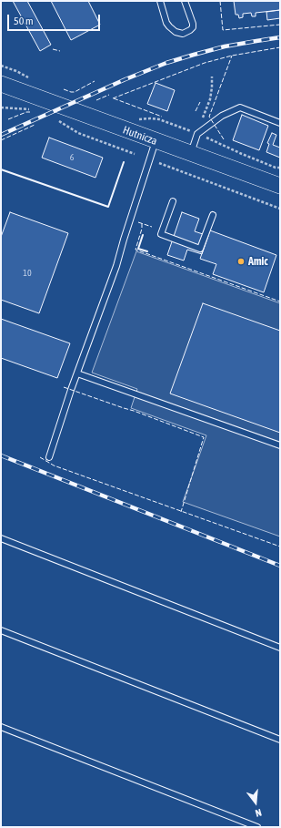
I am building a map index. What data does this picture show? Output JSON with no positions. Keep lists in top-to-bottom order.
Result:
{
  "streets": {
    "main road": ["Hutnicza"]
  },
  "places": ["Amic"],
  "house_numbers": ["6", "10"],
  "scale_bar": "50 m",
  "north": "bottom"
}
